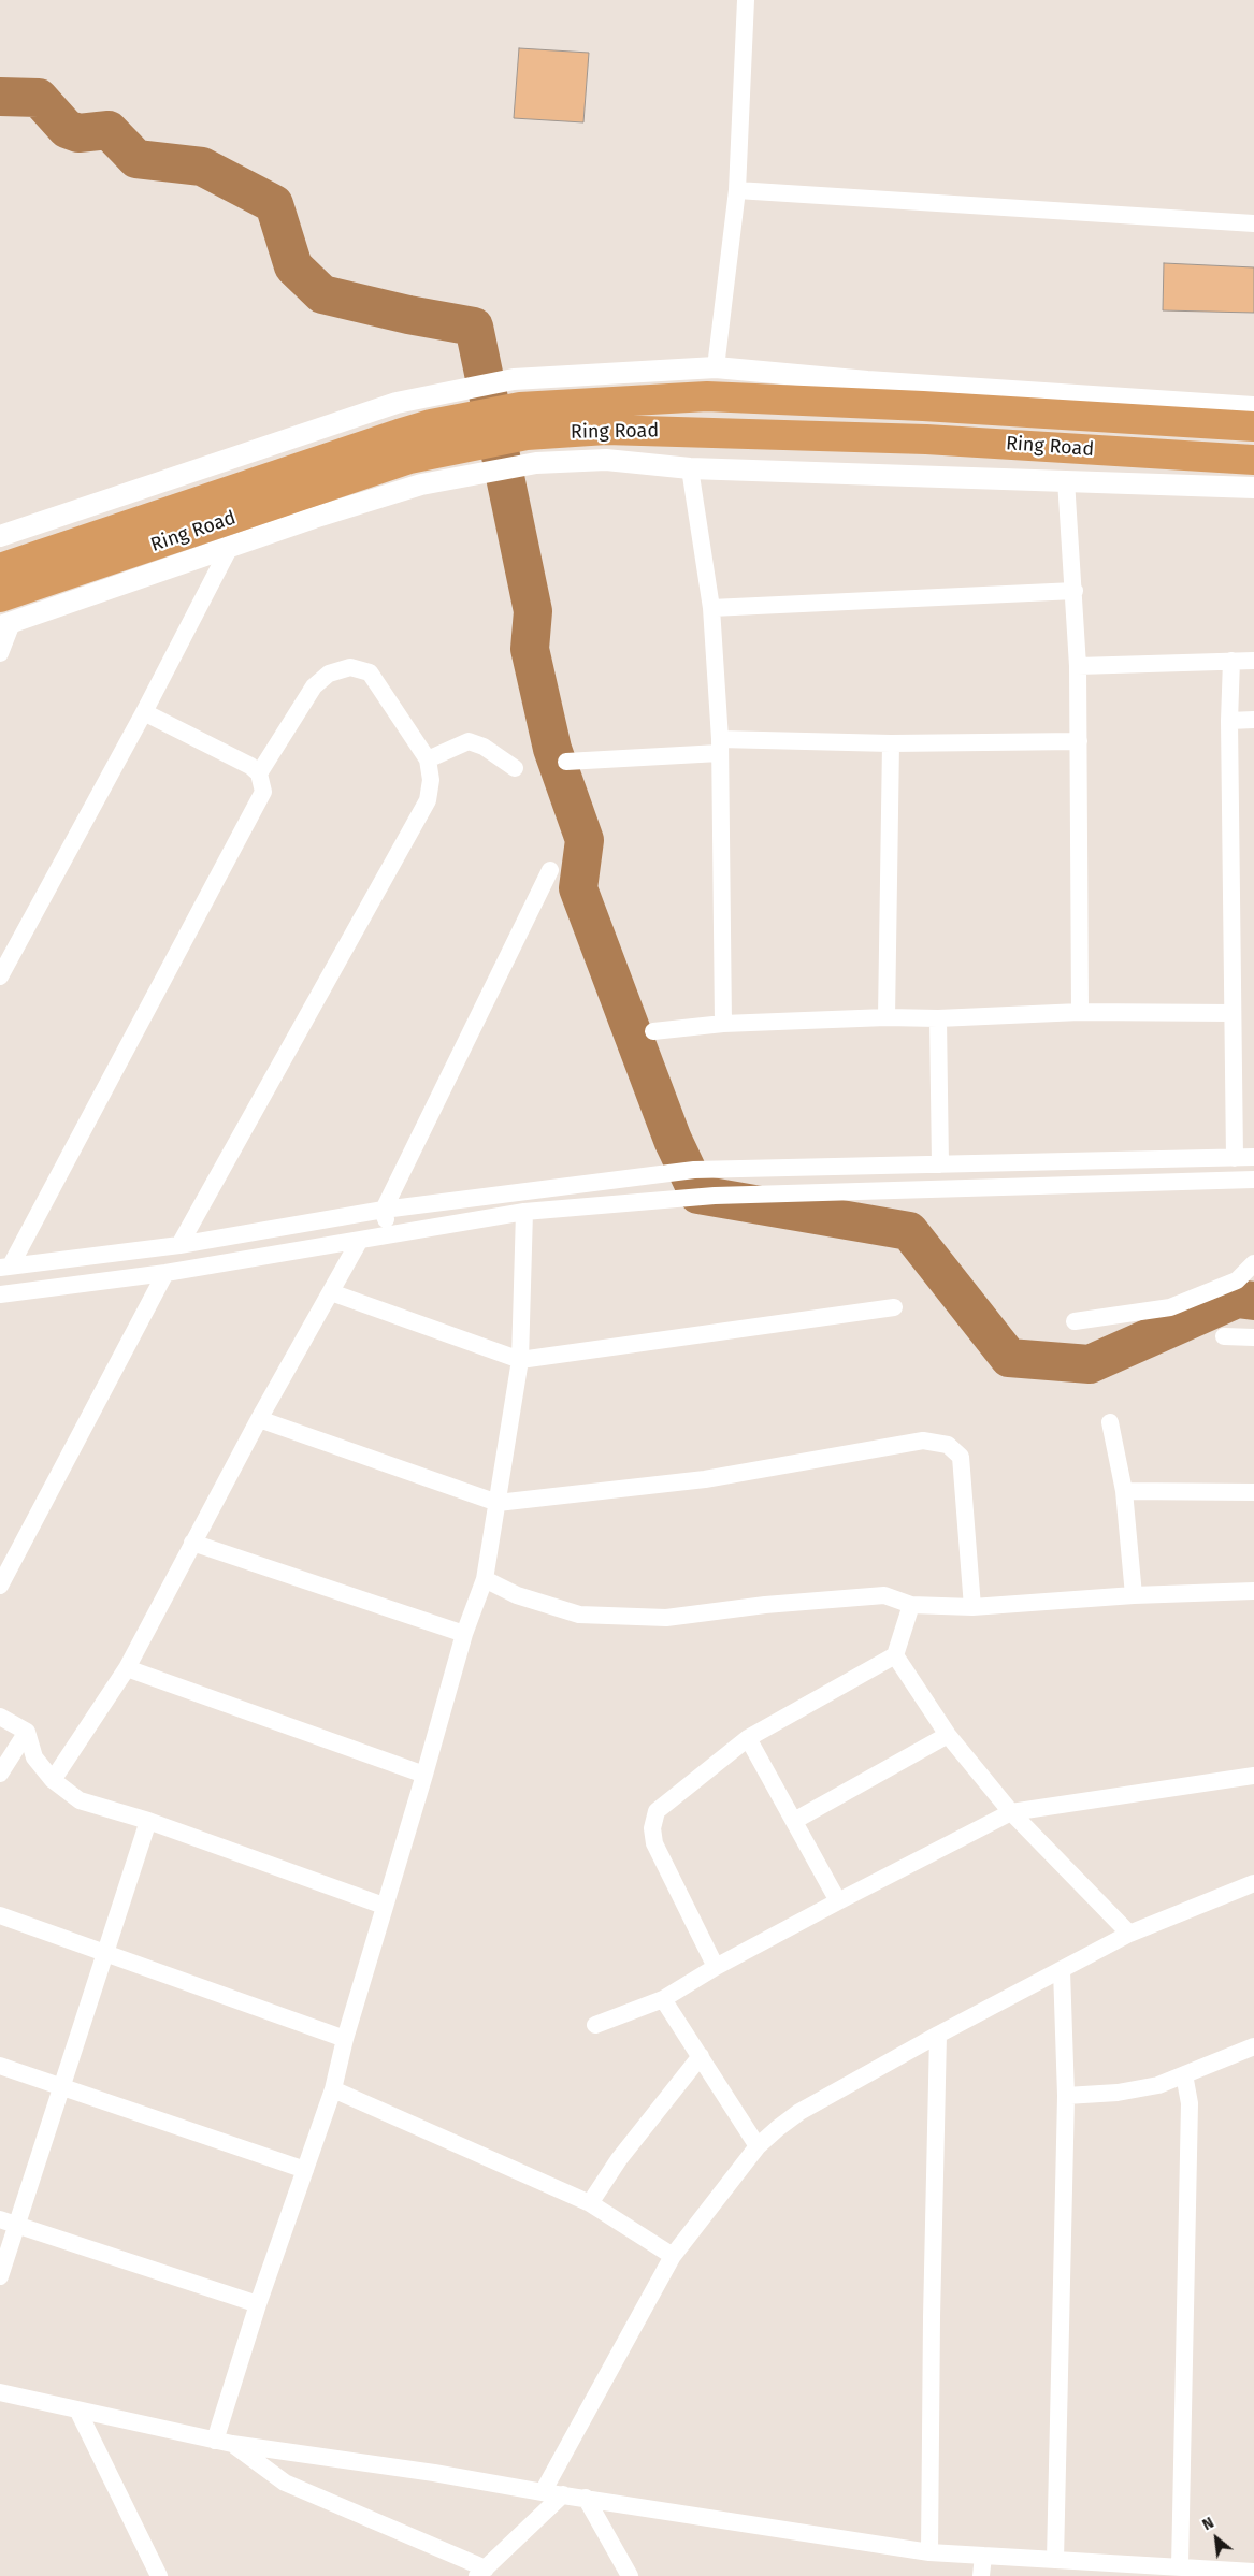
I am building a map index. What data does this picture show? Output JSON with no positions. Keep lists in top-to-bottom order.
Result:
{
  "streets": {
    "highway": ["Ring Road"]
  },
  "north": "top left"
}
